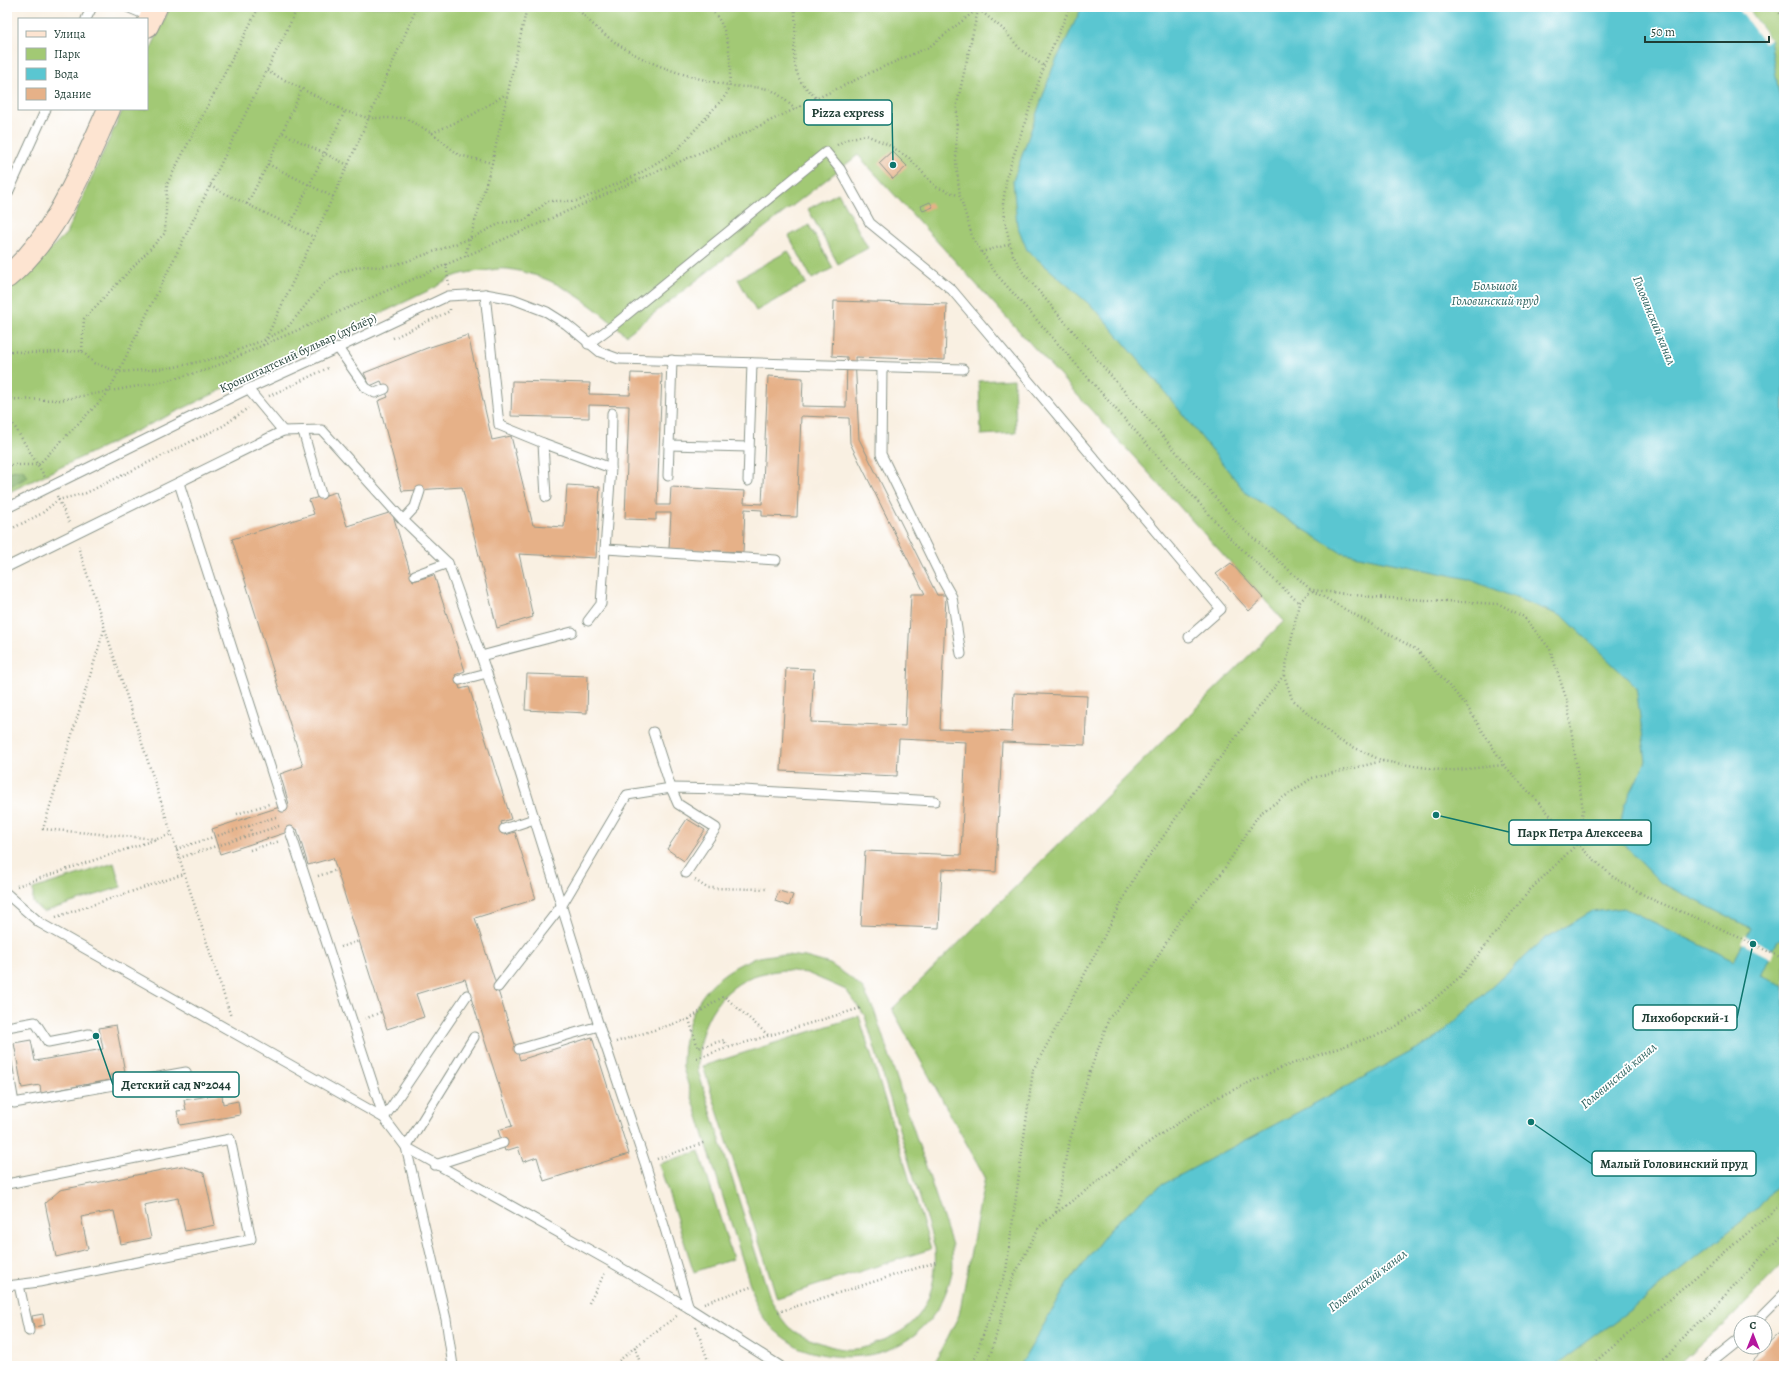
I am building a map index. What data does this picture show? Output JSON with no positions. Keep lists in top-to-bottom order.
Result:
{
  "streets": {
    "lane": ["Кронштадтский бульвар (дублёр)"]
  },
  "water": ["Большой Головинский пруд", "Головинский канал"],
  "places": [
    "Pizza express",
    "Парк Петра Алексеева",
    "Лихоборский-1",
    "Детский сад №2044",
    "Малый Головинский пруд"
  ],
  "legend": [
    "Улица",
    "Парк",
    "Вода",
    "Здание"
  ],
  "scale_bar": "50 m",
  "north": "top"
}
